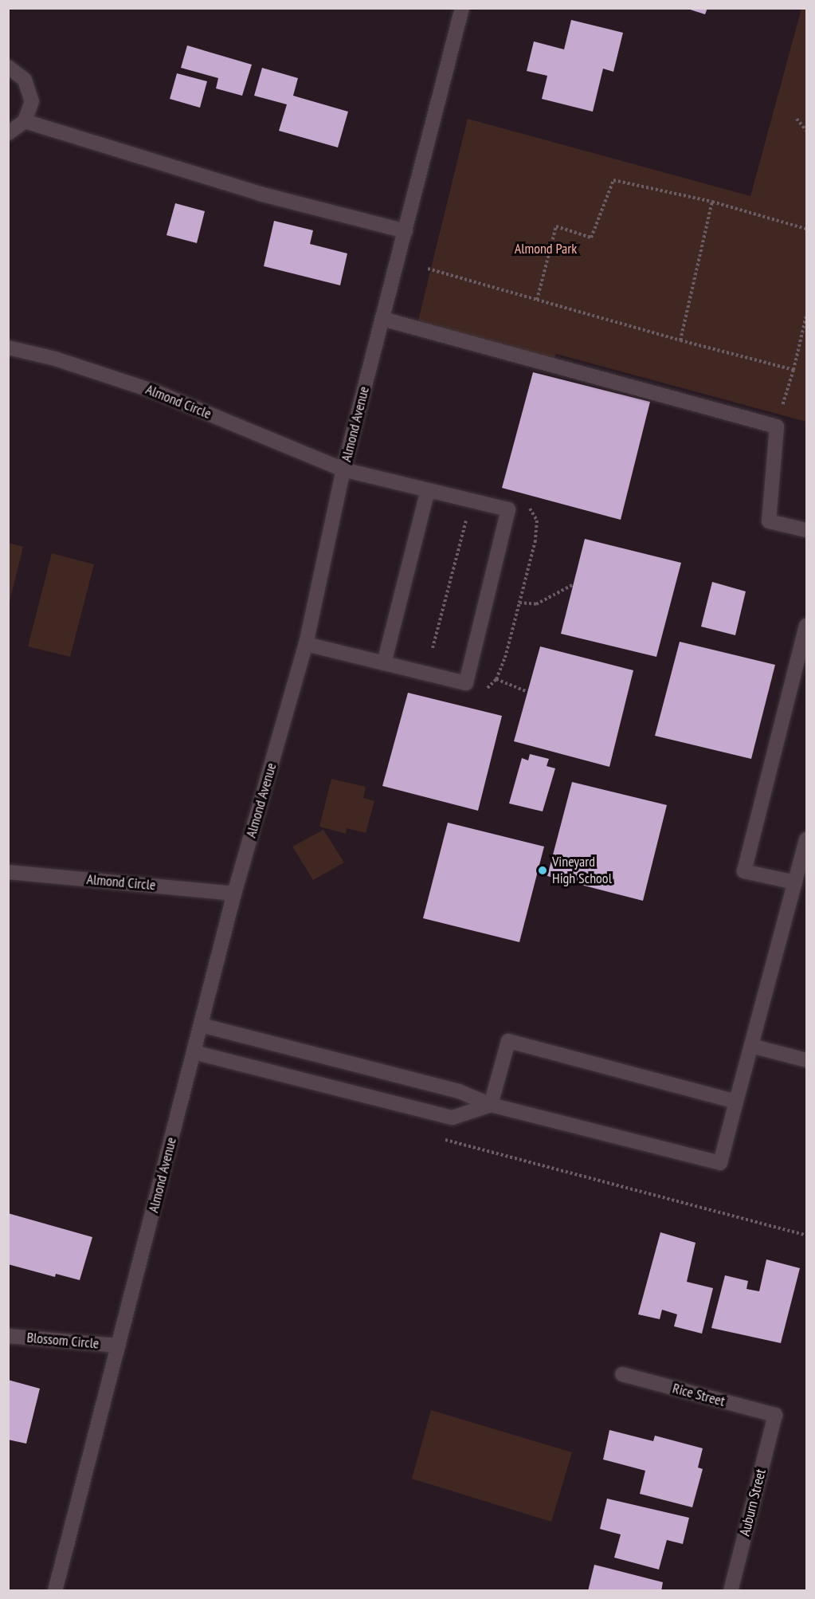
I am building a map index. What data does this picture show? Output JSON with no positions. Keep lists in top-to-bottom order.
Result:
{
  "streets": {
    "street": [
      "Almond Circle",
      "Almond Avenue",
      "Blossom Circle",
      "Rice Street",
      "Auburn Street"
    ]
  },
  "crossings": [
    ["Almond Circle", "Almond Avenue"],
    ["Almond Avenue", "Blossom Circle"],
    ["Rice Street", "Auburn Street"]
  ],
  "parks": ["Almond Park"],
  "places": ["Vineyard High School"]
}
